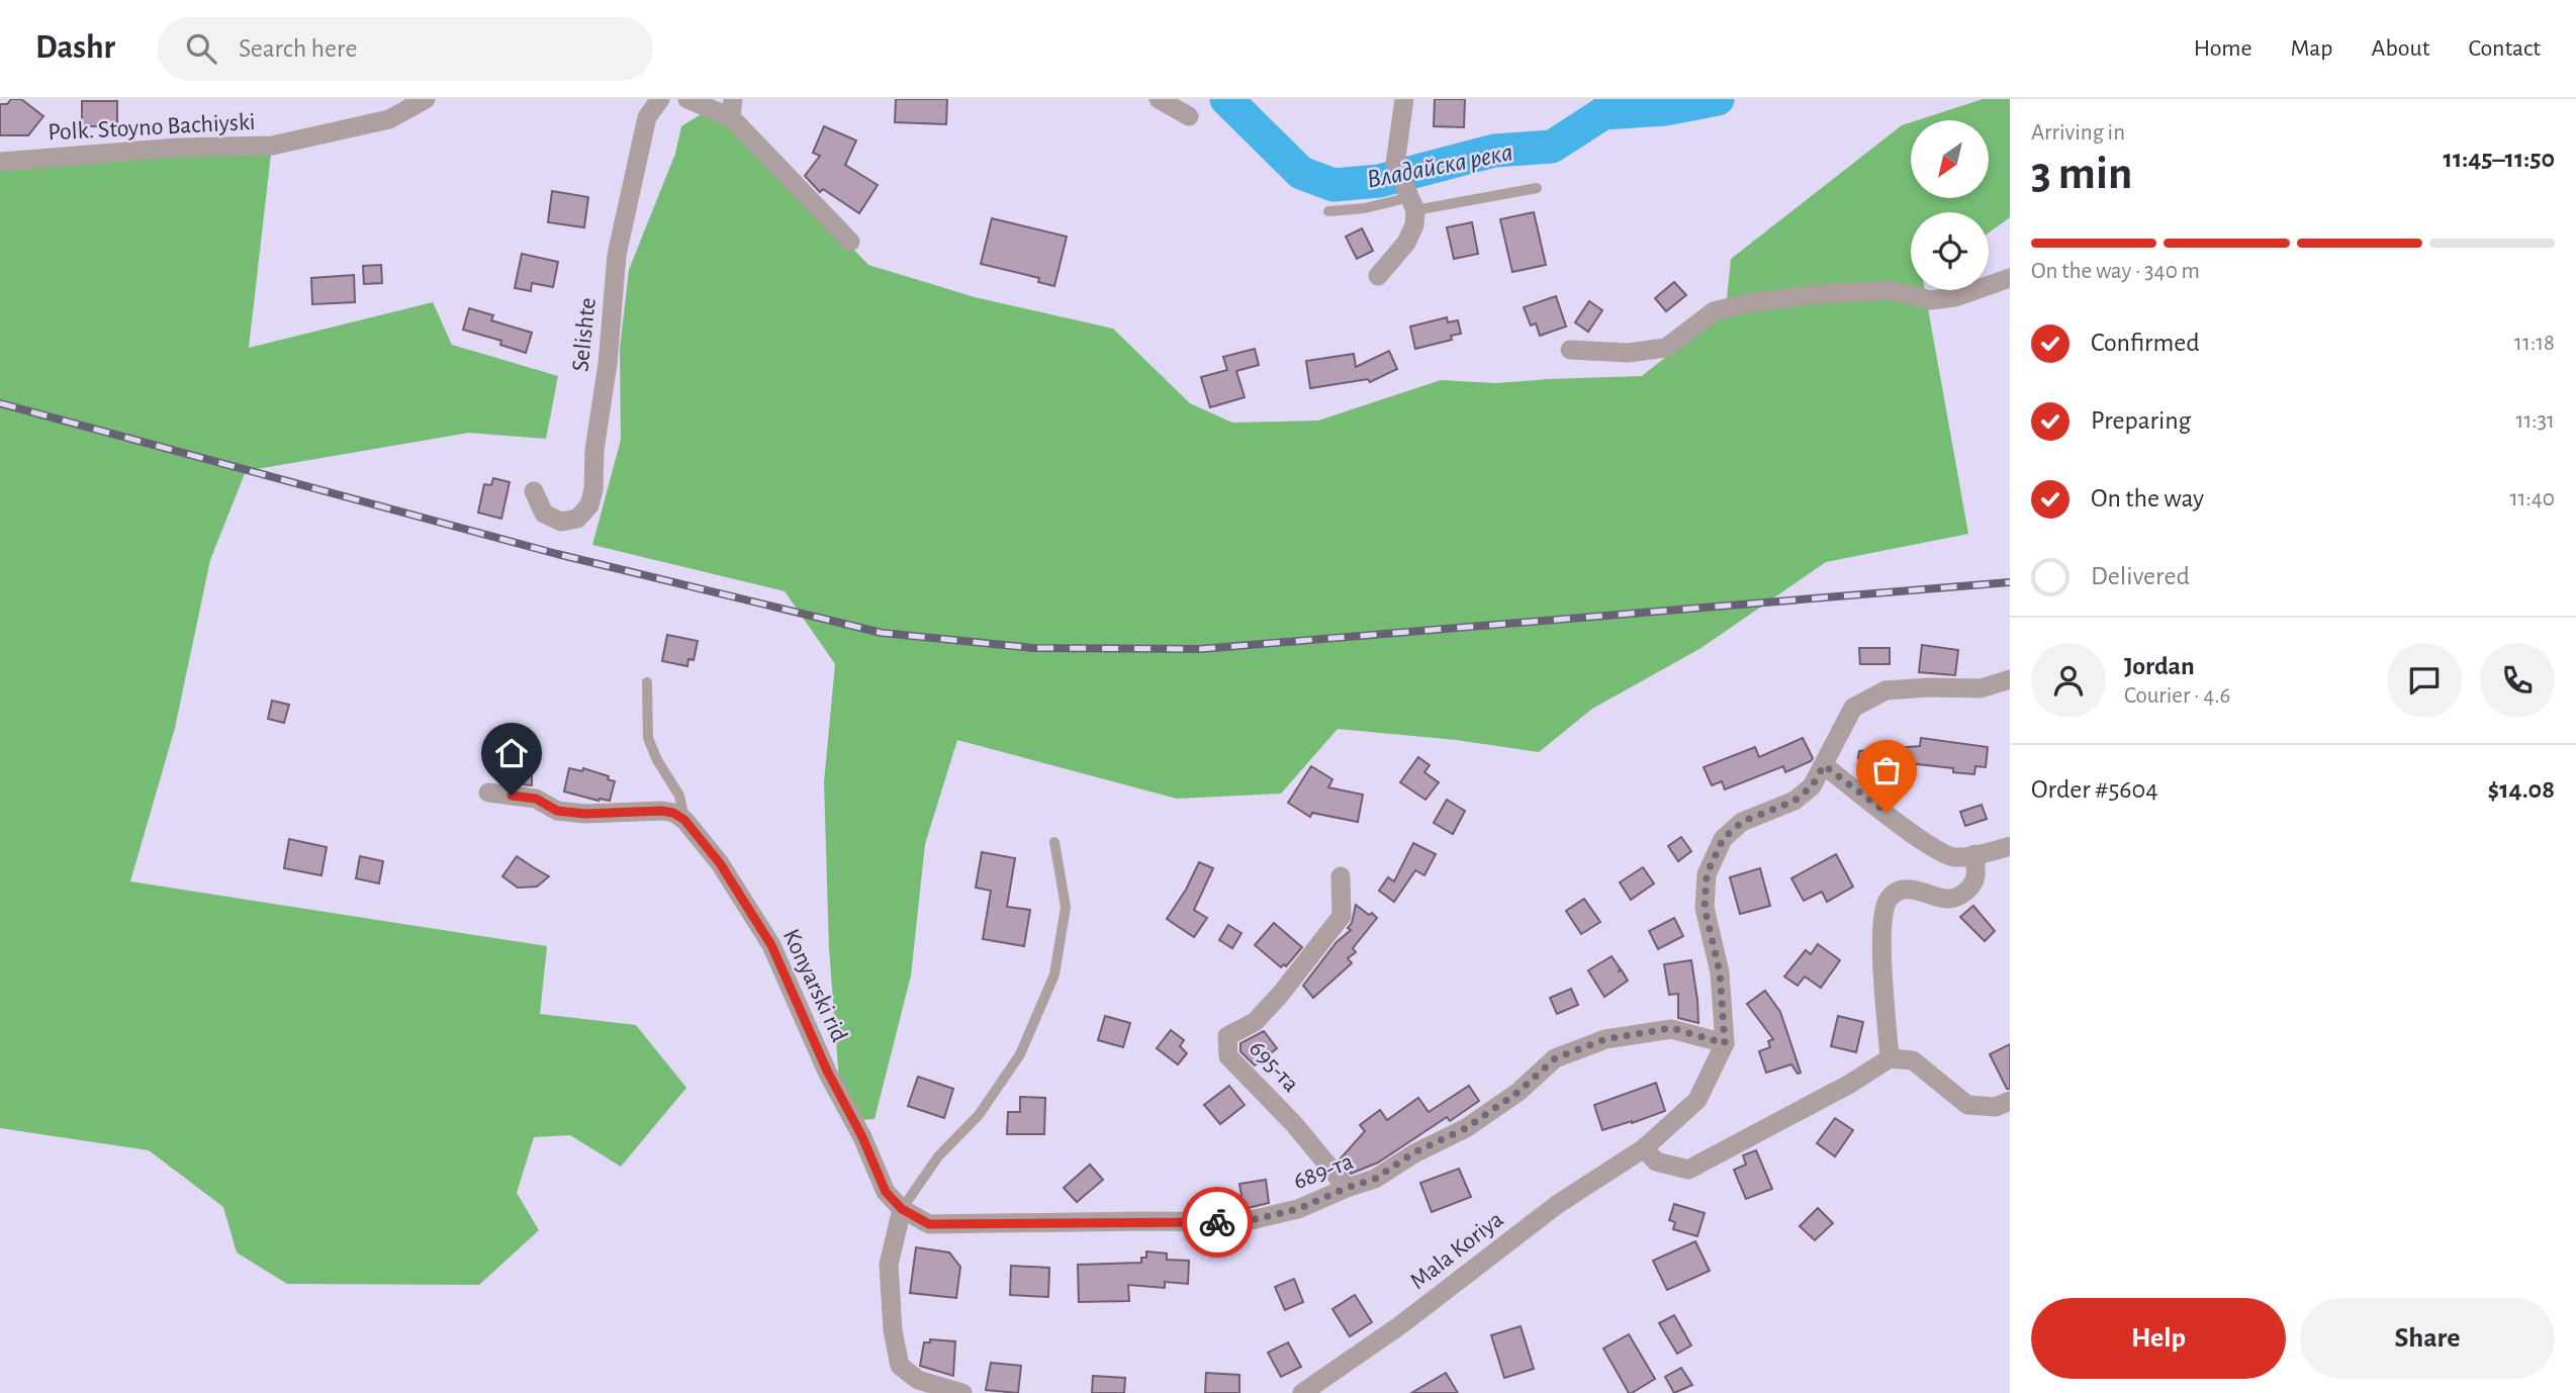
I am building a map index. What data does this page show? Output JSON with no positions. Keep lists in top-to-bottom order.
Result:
{
  "streets": {
    "street": [
      "Polk. Stoyno Bachiyski",
      "Selishte",
      "Konyarski rid",
      "695-та",
      "689-та",
      "Mala Koriya"
    ]
  },
  "crossings": [
    ["Konyarski rid", "689-та"],
    ["695-та", "689-та"],
    ["689-та", "Mala Koriya"]
  ],
  "water": ["Владайска река"],
  "north": "bottom left",
  "page": {
    "header": "Dashr",
    "search": "Search here",
    "nav": [
      "Home",
      "Map",
      "About",
      "Contact"
    ],
    "heading": ["3 min", "Arriving in", "11:45–11:50"],
    "panel": [
      "Jordan",
      "Courier · 4.6",
      "Order #5604",
      "$14.08"
    ],
    "bar": "On the way · 340 m",
    "list": [
      ["Confirmed", "11:18"],
      ["Preparing", "11:31"],
      ["On the way", "11:40"],
      "Delivered"
    ],
    "buttons": ["Help", "Share"]
  }
}
